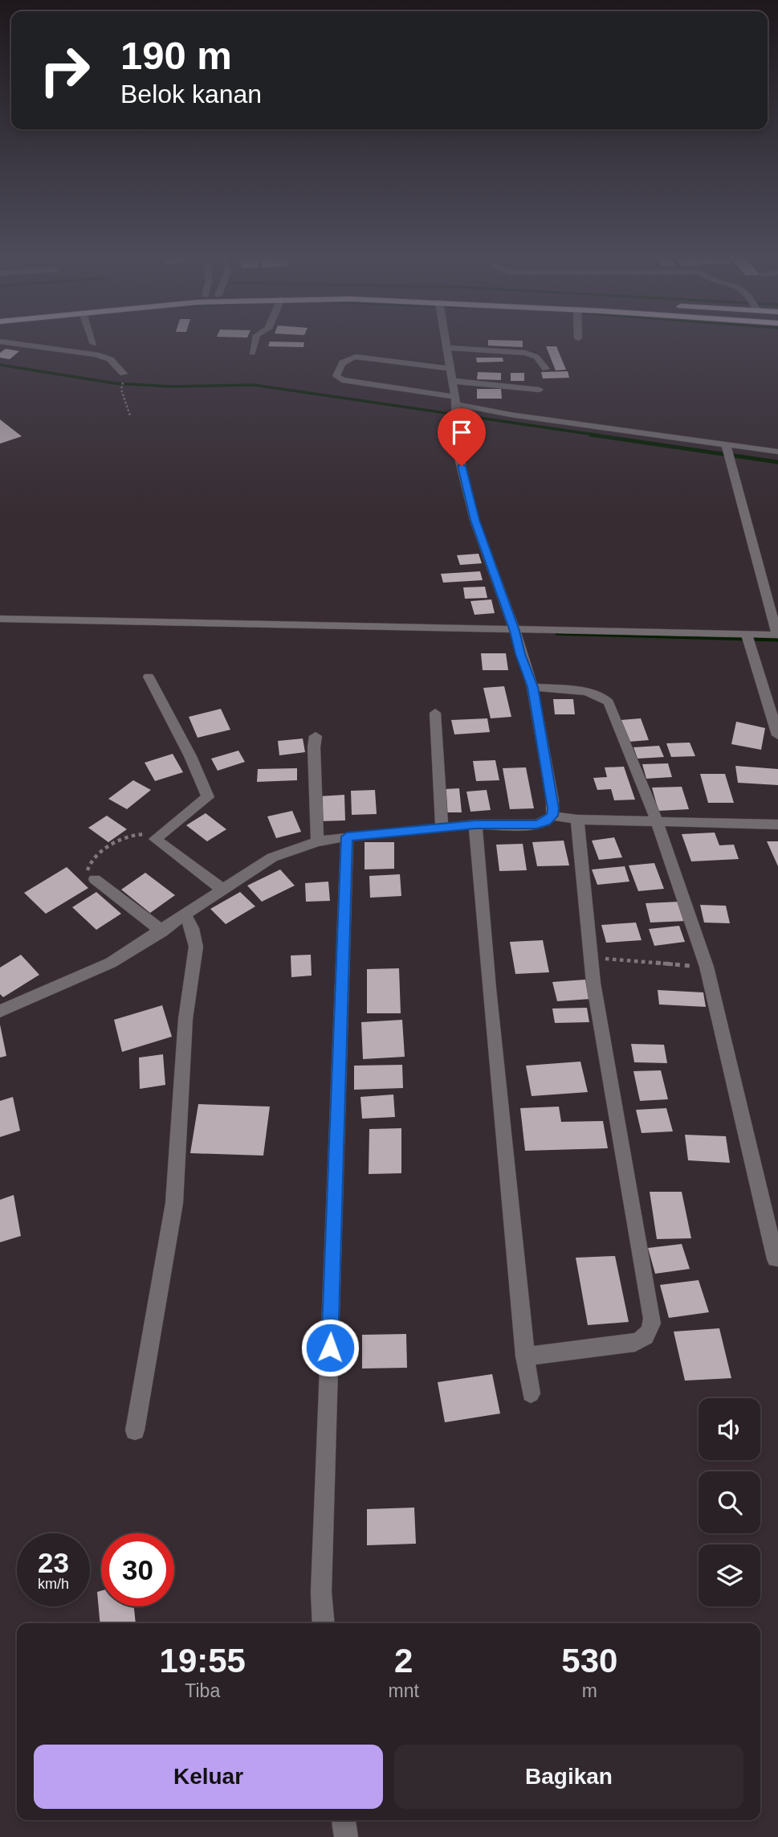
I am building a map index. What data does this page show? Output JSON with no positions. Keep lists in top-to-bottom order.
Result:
{
  "page": {
    "turn": ["190 m", "Belok kanan"],
    "speed": "23 km/h",
    "limit": "30",
    "eta": [
      "19:55",
      "Tiba",
      "2",
      "mnt",
      "530",
      "m"
    ],
    "buttons": ["Keluar", "Bagikan"]
  }
}
